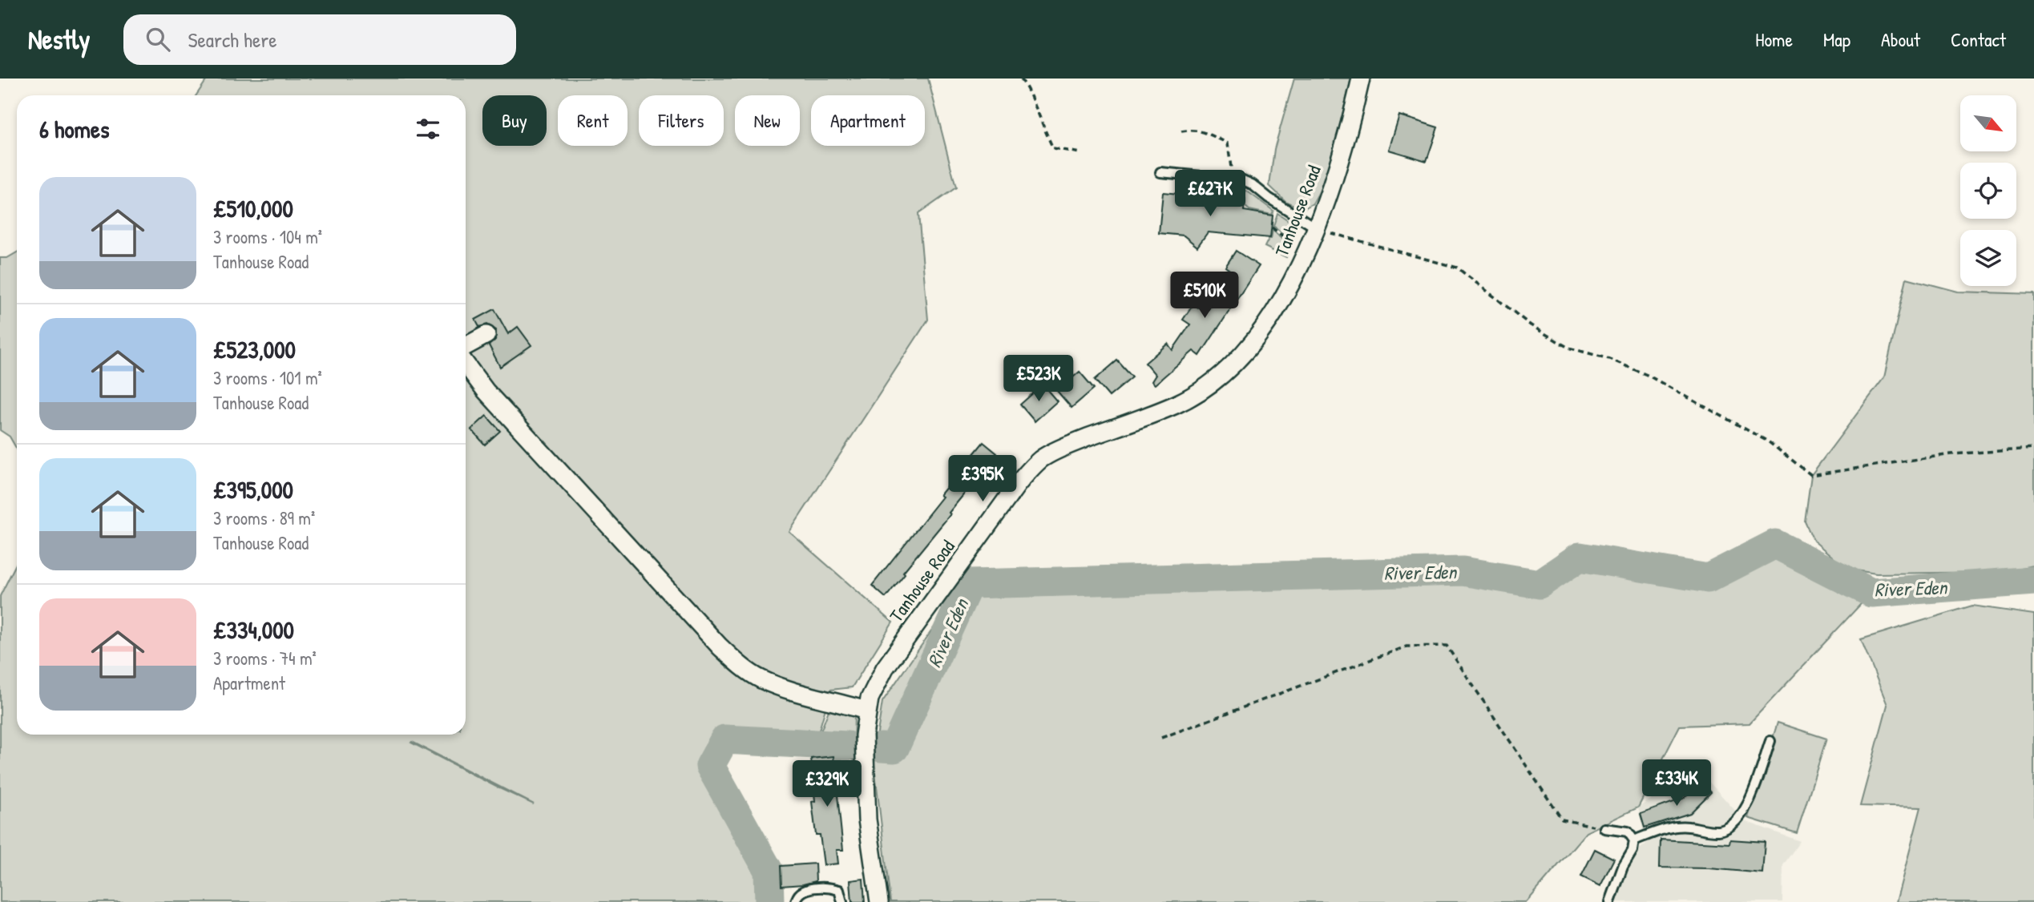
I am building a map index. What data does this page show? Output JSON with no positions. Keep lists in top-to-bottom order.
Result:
{
  "streets": {
    "street": ["Tanhouse Road"]
  },
  "water": ["River Eden"],
  "north": "bottom right",
  "page": {
    "header": "Nestly",
    "search": "Search here",
    "nav": [
      "Home",
      "Map",
      "About",
      "Contact"
    ],
    "chip": [
      "Buy",
      "Rent",
      "Filters",
      "New",
      "Apartment"
    ],
    "heading": "6 homes",
    "list": [
      {
        "name": "£510,000",
        "note": "3 rooms · 104 m² · Tanhouse Road"
      },
      {
        "name": "£523,000",
        "note": "3 rooms · 101 m² · Tanhouse Road"
      },
      {
        "name": "£395,000",
        "note": "3 rooms · 89 m² · Tanhouse Road"
      },
      {
        "name": "£334,000",
        "note": "3 rooms · 74 m² · Apartment"
      }
    ],
    "price": [
      "£627K",
      "£510K",
      "£523K",
      "£395K",
      "£334K",
      "£329K"
    ]
  }
}
